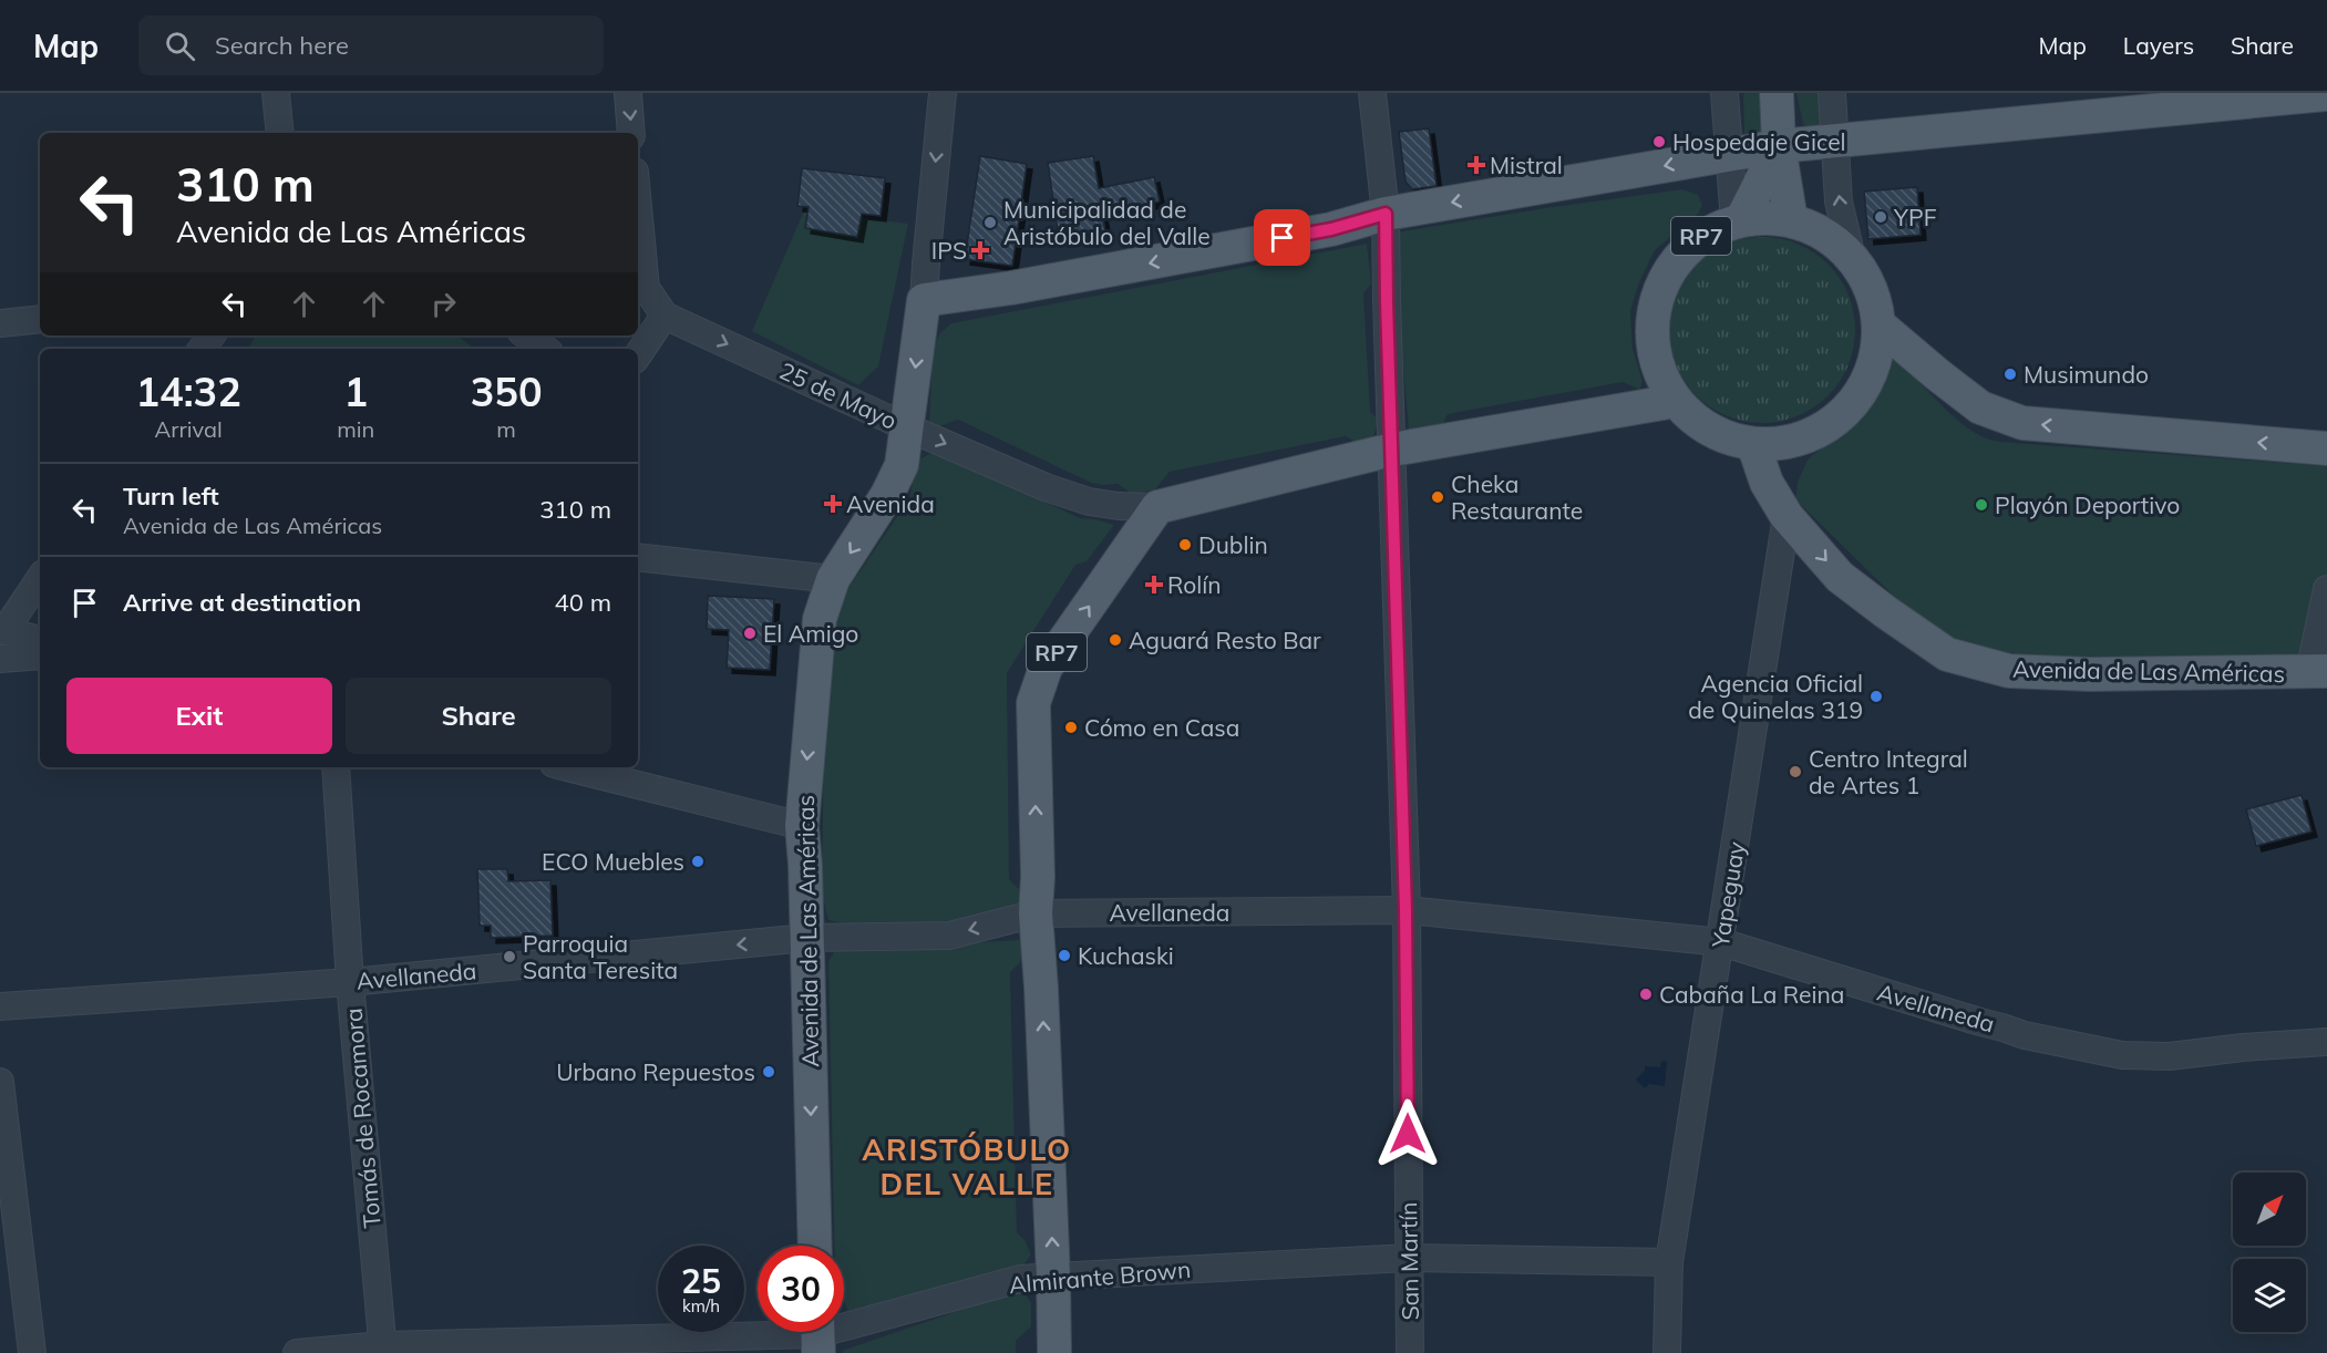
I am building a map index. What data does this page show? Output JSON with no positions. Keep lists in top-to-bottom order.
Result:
{
  "streets": {
    "main road": ["RP7", "Avenida de Las Américas"],
    "street": [
      "25 de Mayo",
      "Yapeguay",
      "Avellaneda",
      "Tomás de Rocamora",
      "San Martín",
      "Almirante Brown"
    ]
  },
  "crossings": [
    ["RP7", "25 de Mayo"],
    ["RP7", "Avenida de Las Américas"],
    ["RP7", "Avellaneda"],
    ["RP7", "Almirante Brown"],
    ["25 de Mayo", "Avenida de Las Américas"],
    ["Avenida de Las Américas", "Yapeguay"],
    ["Avenida de Las Américas", "Avellaneda"],
    ["Yapeguay", "Avellaneda"],
    ["Yapeguay", "Almirante Brown"],
    ["Avellaneda", "Tomás de Rocamora"],
    ["Avellaneda", "San Martín"],
    ["Tomás de Rocamora", "Almirante Brown"],
    ["San Martín", "Almirante Brown"]
  ],
  "districts": ["ARISTÓBULO DEL VALLE"],
  "places": {
    "other": [
      "Hospedaje Gicel",
      "YPF",
      "Municipalidad de Aristóbulo del Valle",
      "Musimundo",
      "Cheka Restaurante",
      "Playón Deportivo",
      "Dublin",
      "El Amigo",
      "Aguará Resto Bar",
      "Agencia Oficial de Quinelas 319",
      "Cómo en Casa",
      "Centro Integral de Artes 1",
      "ECO Muebles",
      "Kuchaski",
      "Parroquia Santa Teresita",
      "Cabaña La Reina",
      "Urbano Repuestos"
    ],
    "health": [
      "Mistral",
      "IPS",
      "Avenida",
      "Rolín"
    ]
  },
  "north": "top right",
  "page": {
    "header": "Map",
    "search": "Search here",
    "nav": ["Map", "Layers", "Share"],
    "turn": ["310 m", "Avenida de Las Américas"],
    "eta": [
      "14:32",
      "Arrival",
      "1",
      "min",
      "350",
      "m"
    ],
    "list": [
      {
        "name": "Turn left",
        "note": "Avenida de Las Américas",
        "value": "310 m"
      },
      {
        "name": "Arrive at destination",
        "value": "40 m"
      }
    ],
    "buttons": ["Exit", "Share"],
    "speed": "25 km/h",
    "limit": "30"
  }
}
